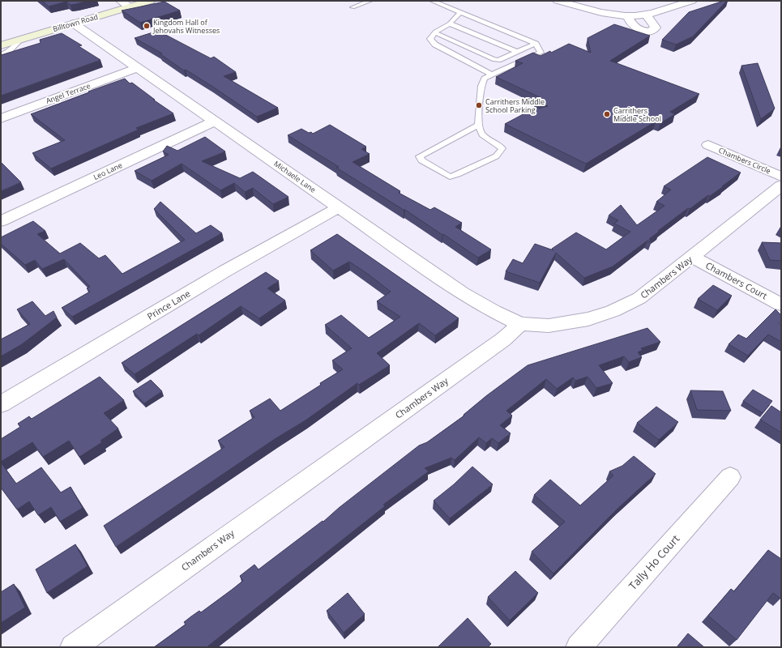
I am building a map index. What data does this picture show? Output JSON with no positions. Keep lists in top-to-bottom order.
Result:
{
  "streets": {
    "main road": ["Billtown Road"],
    "street": [
      "Angel Terrace",
      "Chambers Circle",
      "Leo Lane",
      "Michaele Lane",
      "Chambers Way",
      "Chambers Court",
      "Prince Lane",
      "Tally Ho Court"
    ]
  },
  "crossings": [
    ["Billtown Road", "Michaele Lane"],
    ["Angel Terrace", "Michaele Lane"],
    ["Leo Lane", "Michaele Lane"],
    ["Michaele Lane", "Chambers Way"],
    ["Michaele Lane", "Prince Lane"],
    ["Chambers Way", "Chambers Court"]
  ],
  "places": ["Kingdom Hall of Jehovahs Witnesses", "Carrithers Middle School Parking", "Carrithers Middle School"]
}
